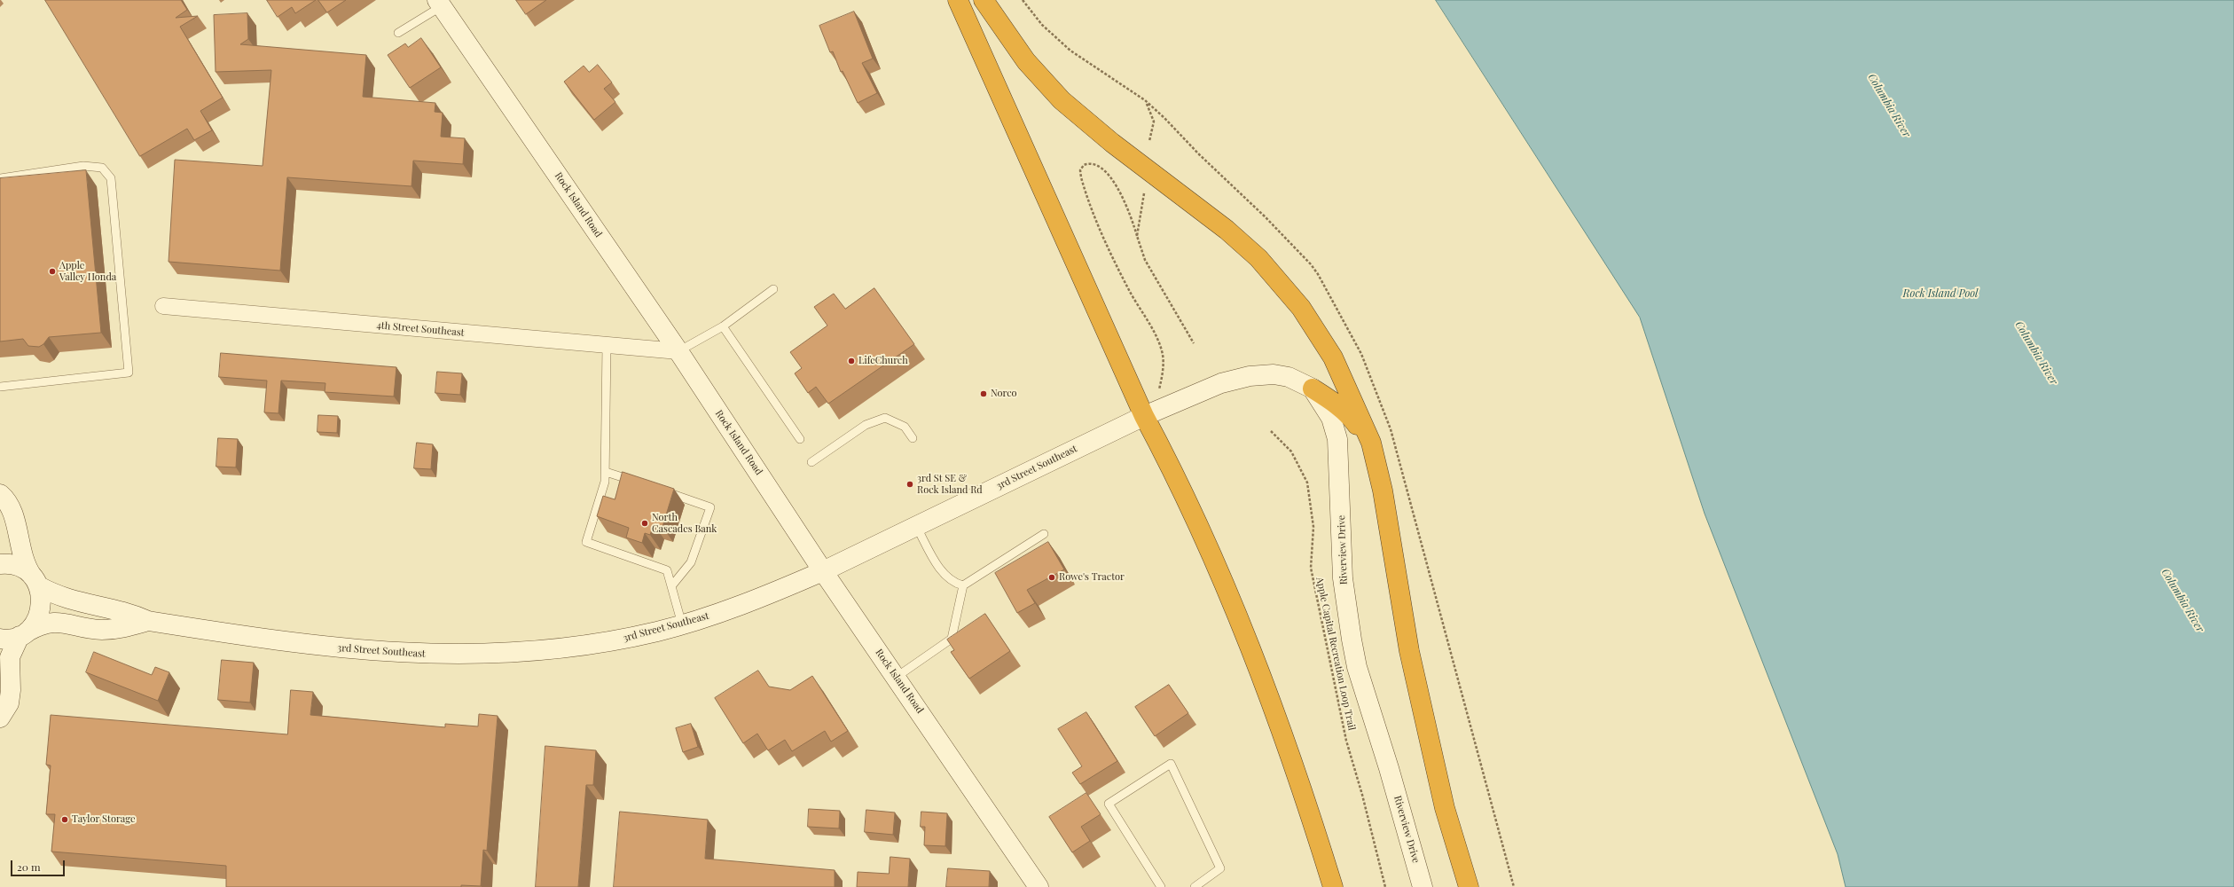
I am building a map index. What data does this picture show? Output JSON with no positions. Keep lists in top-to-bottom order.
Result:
{
  "streets": {
    "street": [
      "Rock Island Road",
      "4th Street Southeast",
      "3rd Street Southeast",
      "Riverview Drive"
    ],
    "path": ["Apple Capital Recreation Loop Trail"]
  },
  "crossings": [
    ["Rock Island Road", "4th Street Southeast"],
    ["Rock Island Road", "3rd Street Southeast"]
  ],
  "water": ["Columbia River", "Rock Island Pool"],
  "places": [
    "Apple Valley Honda",
    "LifeChurch",
    "Norco",
    "3rd St SE & Rock Island Rd",
    "North Cascades Bank",
    "Rowe's Tractor",
    "Taylor Storage"
  ],
  "scale_bar": "20 m"
}
